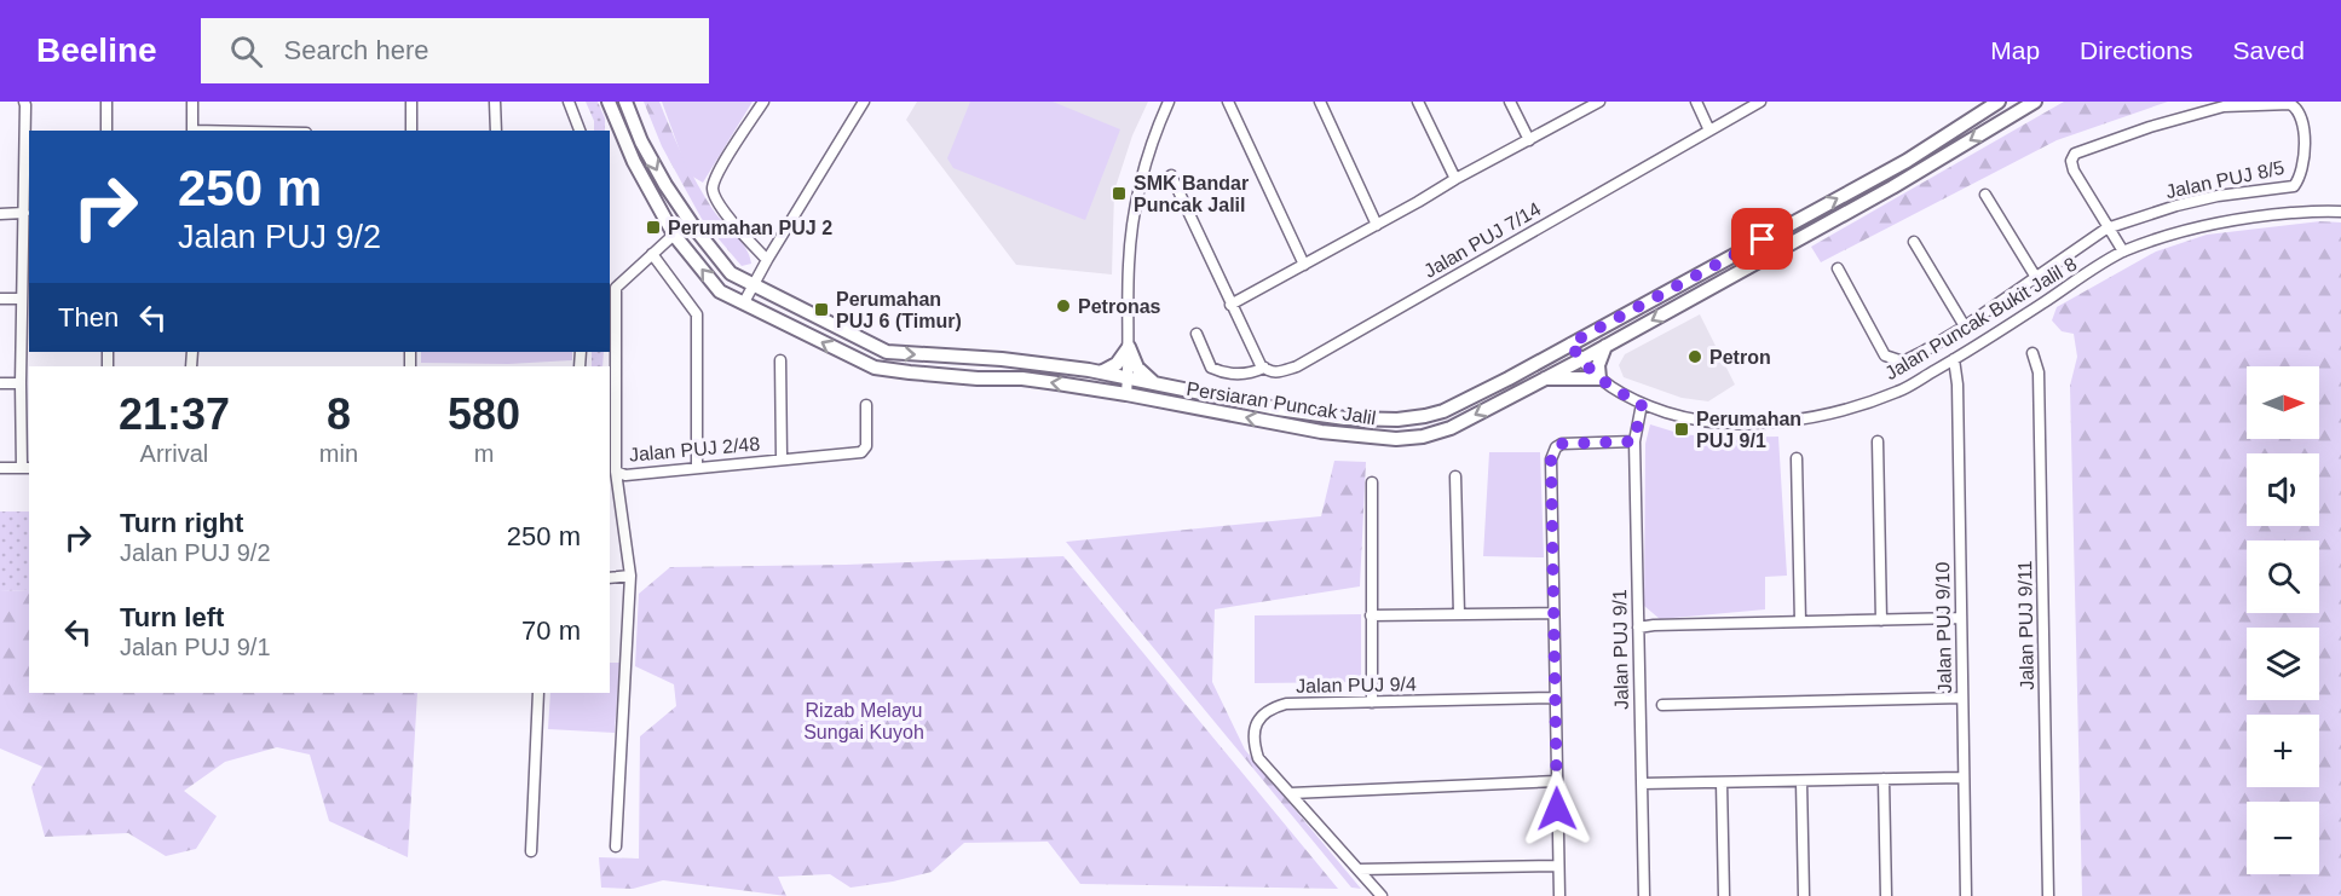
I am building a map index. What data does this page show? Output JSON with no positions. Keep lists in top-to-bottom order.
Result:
{
  "streets": {
    "main road": ["Persiaran Puncak Jalil"],
    "street": [
      "Jalan PUJ 8/5",
      "Jalan PUJ 7/14",
      "Jalan Puncak Bukit Jalil 8",
      "Jalan PUJ 2/48",
      "Jalan PUJ 9/11",
      "Jalan PUJ 9/10",
      "Jalan PUJ 9/1",
      "Jalan PUJ 9/4"
    ]
  },
  "crossings": [
    ["Jalan Puncak Bukit Jalil 8", "Persiaran Puncak Jalil"],
    ["Jalan Puncak Bukit Jalil 8", "Jalan PUJ 9/10"],
    ["Jalan Puncak Bukit Jalil 8", "Jalan PUJ 9/1"],
    ["Persiaran Puncak Jalil", "Jalan PUJ 2/48"]
  ],
  "parks": ["Rizab Melayu Sungai Kuyoh"],
  "places": {
    "transit": [
      "SMK Bandar Puncak Jalil",
      "Perumahan PUJ 2",
      "Perumahan PUJ 6 (Timur)",
      "Perumahan PUJ 9/1"
    ],
    "other": ["Petronas", "Petron"]
  },
  "north": "right",
  "page": {
    "header": "Beeline",
    "search": "Search here",
    "nav": ["Map", "Directions", "Saved"],
    "turn": ["250 m", "Jalan PUJ 9/2"],
    "then": "Then",
    "map_buttons": ["+", "−"],
    "eta": [
      "21:37",
      "Arrival",
      "8",
      "min",
      "580",
      "m"
    ],
    "list": [
      {
        "name": "Turn right",
        "note": "Jalan PUJ 9/2",
        "value": "250 m"
      },
      {
        "name": "Turn left",
        "note": "Jalan PUJ 9/1",
        "value": "70 m"
      }
    ]
  }
}
